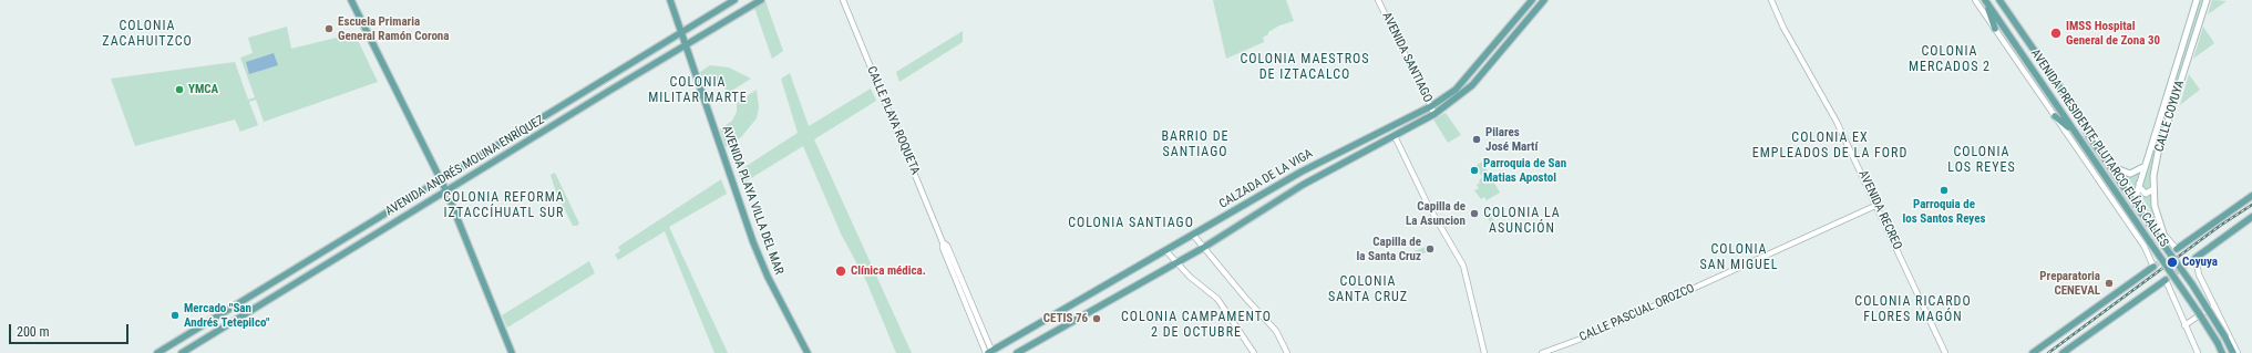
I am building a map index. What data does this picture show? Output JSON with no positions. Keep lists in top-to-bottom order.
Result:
{
  "streets": {
    "main road": [
      "CALLE COYUYA",
      "AVENIDA PRESIDENTE PLUTARCO ELÍAS CALLES",
      "AVENIDA ANDRÉS MOLINA ENRÍQUEZ",
      "CALZADA DE LA VIGA",
      "AVENIDA PLAYA VILLA DEL MAR"
    ],
    "street": [
      "AVENIDA SANTIAGO",
      "CALLE PLAYA ROQUETA",
      "AVENIDA RECREO",
      "CALLE PASCUAL OROZCO"
    ]
  },
  "crossings": [
    ["AVENIDA SANTIAGO", "CALZADA DE LA VIGA"],
    ["CALLE COYUYA", "AVENIDA PRESIDENTE PLUTARCO ELÍAS CALLES"],
    ["CALLE PLAYA ROQUETA", "CALZADA DE LA VIGA"],
    ["AVENIDA ANDRÉS MOLINA ENRÍQUEZ", "AVENIDA PLAYA VILLA DEL MAR"],
    ["AVENIDA RECREO", "CALLE PASCUAL OROZCO"]
  ],
  "districts": [
    "COLONIA ZACAHUITZCO",
    "COLONIA MERCADOS 2",
    "COLONIA MAESTROS DE IZTACALCO",
    "COLONIA MILITAR MARTE",
    "BARRIO DE SANTIAGO",
    "COLONIA EX EMPLEADOS DE LA FORD",
    "COLONIA LOS REYES",
    "COLONIA REFORMA IZTACCÍHUATL SUR",
    "COLONIA LA ASUNCIÓN",
    "COLONIA SANTIAGO",
    "COLONIA SAN MIGUEL",
    "COLONIA SANTA CRUZ",
    "COLONIA RICARDO FLORES MAGÓN",
    "COLONIA CAMPAMENTO 2 DE OCTUBRE"
  ],
  "places": [
    "Escuela Primaria General Ramón Corona",
    "IMSS Hospital General de Zona 30",
    "YMCA",
    "Pilares José Martí",
    "Parroquia de San Matias Apostol",
    "Parroquia de los Santos Reyes",
    "Capilla de La Asuncion",
    "Capilla de la Santa Cruz",
    "Coyuya",
    "Clínica médica.",
    "Preparatoria CENEVAL",
    "Mercado \"San Andrés Tetepilco\"",
    "CETIS 76"
  ],
  "scale_bar": "200 m"
}
